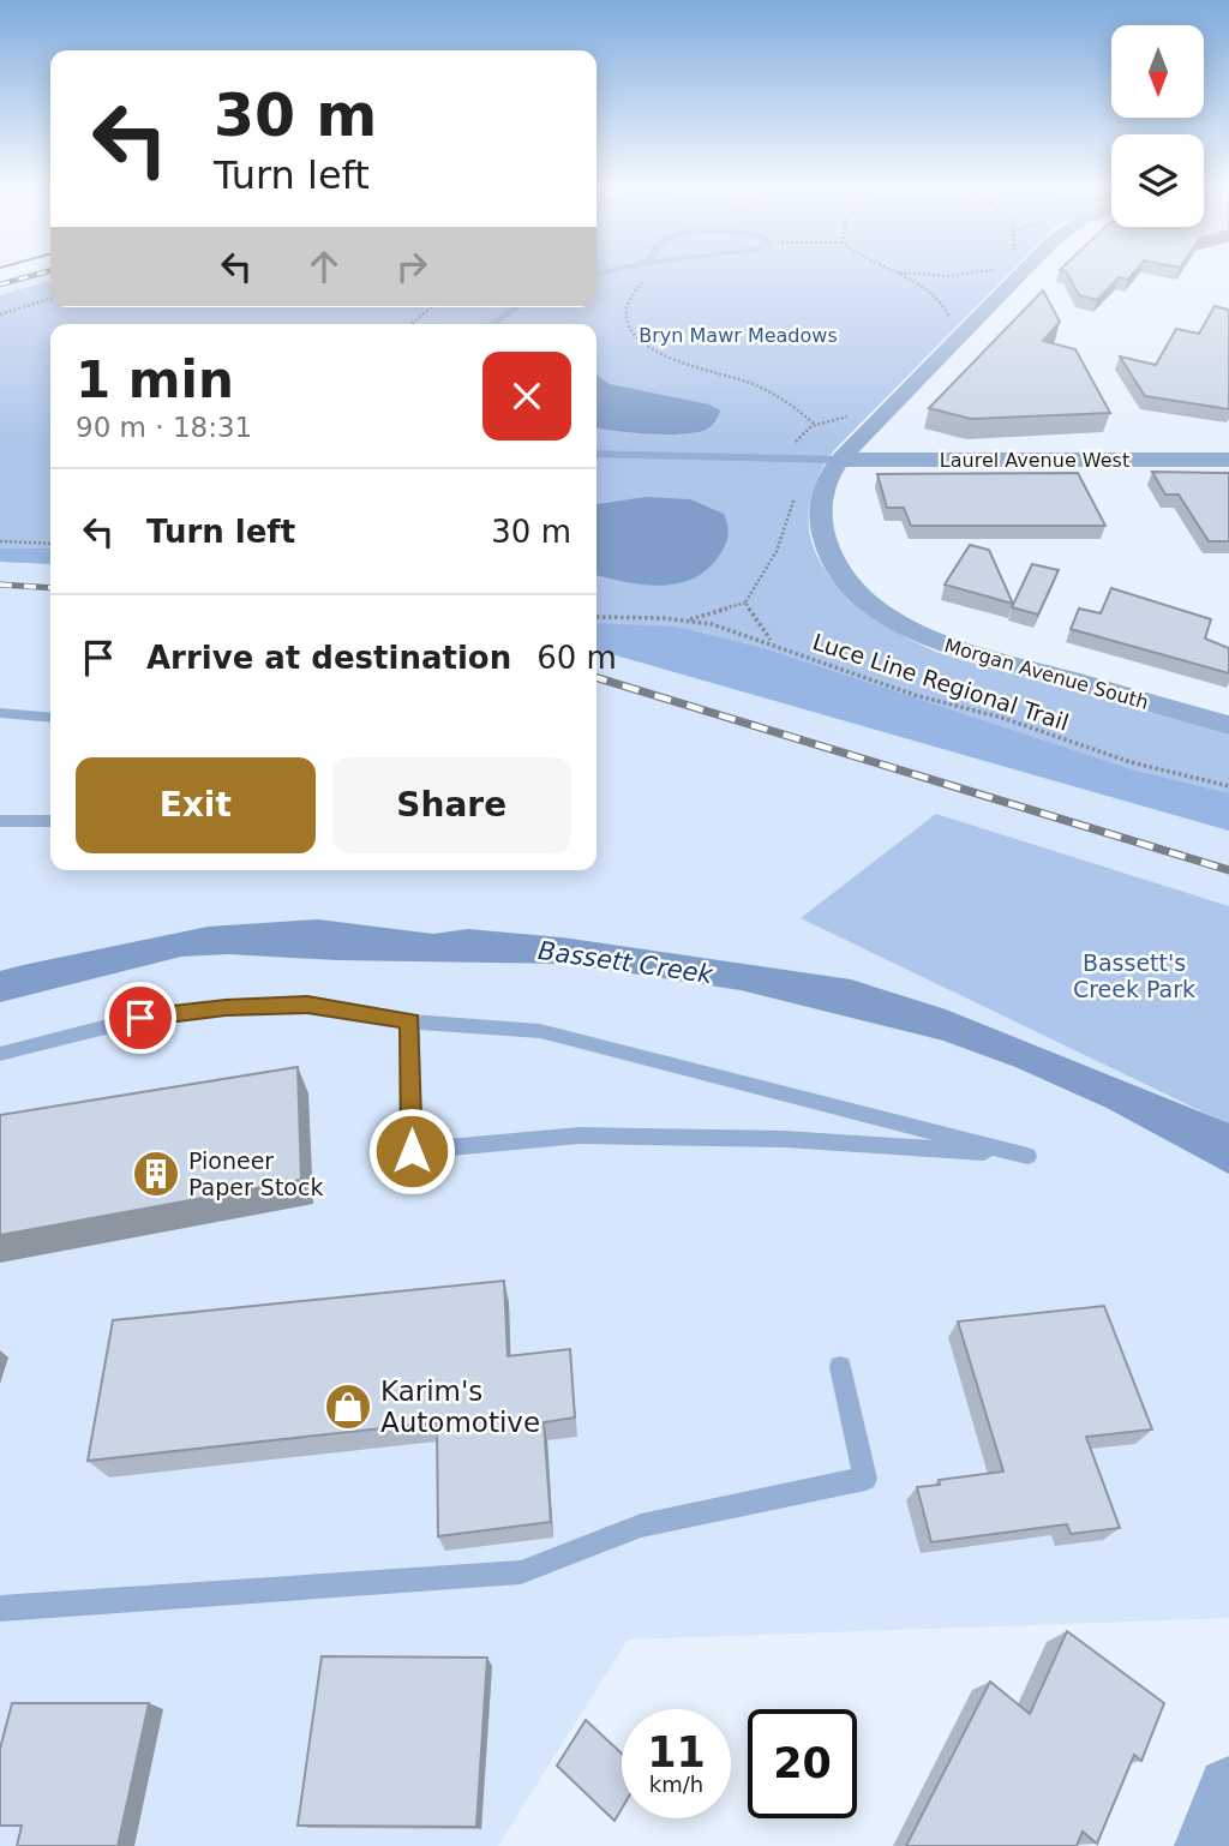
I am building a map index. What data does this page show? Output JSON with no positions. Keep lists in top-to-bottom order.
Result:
{
  "streets": {
    "street": ["Laurel Avenue West", "Morgan Avenue South"],
    "path": ["Luce Line Regional Trail"]
  },
  "crossings": [
    ["Laurel Avenue West", "Morgan Avenue South"]
  ],
  "water": ["Bassett Creek"],
  "parks": ["Bryn Mawr Meadows", "Bassett's Creek Park"],
  "places": {
    "building": ["Pioneer Paper Stock"],
    "shop": ["Karim's Automotive"]
  },
  "north": "bottom",
  "page": {
    "turn": ["30 m", "Turn left"],
    "heading": ["1 min", "90 m · 18:31"],
    "list": [
      {
        "name": "Turn left",
        "value": "30 m"
      },
      {
        "name": "Arrive at destination",
        "value": "60 m"
      }
    ],
    "buttons": ["Exit", "Share"],
    "speed": "11 km/h",
    "limit": "20"
  }
}
